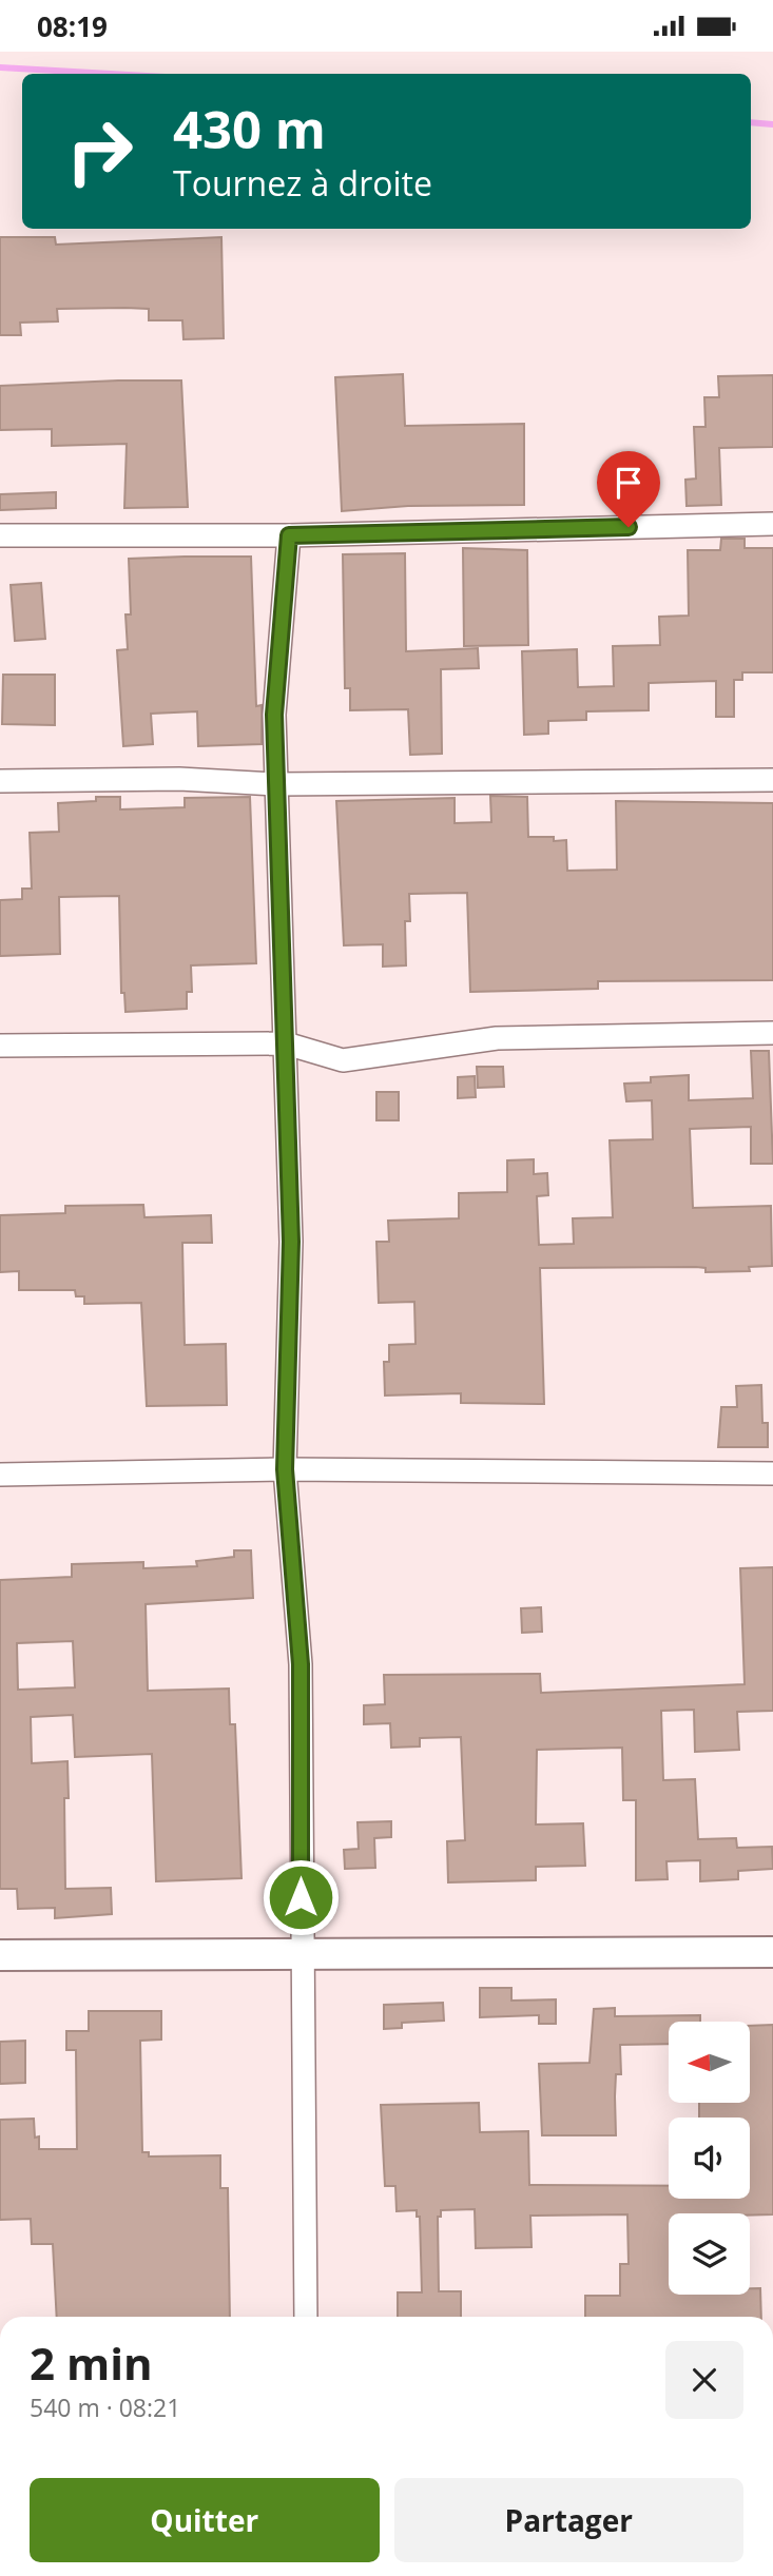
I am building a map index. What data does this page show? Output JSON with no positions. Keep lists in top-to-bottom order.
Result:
{
  "north": "left",
  "page": {
    "status": "08:19",
    "turn": ["430 m", "Tournez à droite"],
    "heading": ["2 min", "540 m · 08:21"],
    "buttons": ["Quitter", "Partager"]
  }
}
